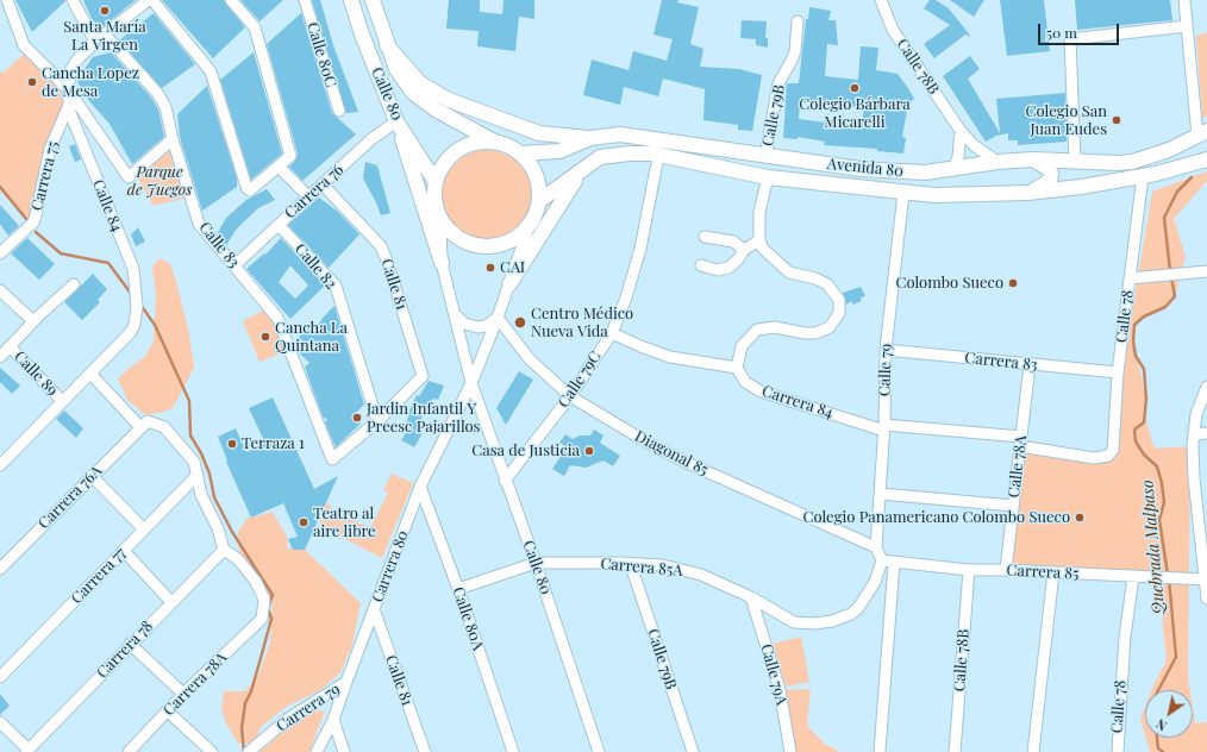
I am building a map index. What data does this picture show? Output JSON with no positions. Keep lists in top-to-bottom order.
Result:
{
  "streets": {
    "main road": ["Calle 80", "Avenida 80"],
    "street": [
      "Calle 80C",
      "Calle 78B",
      "Calle 79B",
      "Carrera 75",
      "Carrera 76",
      "Calle 84",
      "Calle 83",
      "Calle 82",
      "Calle 81",
      "Calle 78",
      "Carrera 83",
      "Calle 79",
      "Calle 89",
      "Calle 79C",
      "Carrera 84",
      "Diagonal 85",
      "Calle 78A",
      "Carrera 76A",
      "Carrera 80",
      "Carrera 85A",
      "Carrera 85",
      "Carrera 77",
      "Calle 80A",
      "Carrera 78",
      "Calle 79A",
      "Carrera 78A",
      "Carrera 79"
    ]
  },
  "crossings": [
    ["Calle 78B", "Avenida 80"],
    ["Calle 78B", "Carrera 85"],
    ["Calle 80", "Avenida 80"],
    ["Calle 80", "Carrera 76"],
    ["Calle 80", "Calle 79C"],
    ["Calle 80", "Carrera 80"],
    ["Calle 80", "Carrera 85A"],
    ["Calle 79B", "Avenida 80"],
    ["Calle 79B", "Carrera 85A"],
    ["Avenida 80", "Calle 78"],
    ["Avenida 80", "Calle 79"],
    ["Avenida 80", "Calle 79C"],
    ["Carrera 75", "Calle 84"],
    ["Carrera 76", "Calle 83"],
    ["Carrera 76", "Calle 82"],
    ["Carrera 76", "Calle 81"],
    ["Calle 84", "Calle 83"],
    ["Calle 83", "Calle 82"],
    ["Calle 83", "Calle 81"],
    ["Calle 82", "Calle 81"],
    ["Calle 81", "Carrera 80"],
    ["Calle 78", "Carrera 83"],
    ["Calle 78", "Carrera 84"],
    ["Calle 78", "Carrera 85"],
    ["Carrera 83", "Calle 79"],
    ["Carrera 83", "Calle 78A"],
    ["Calle 79", "Carrera 84"],
    ["Calle 79", "Diagonal 85"],
    ["Calle 79C", "Diagonal 85"],
    ["Carrera 84", "Calle 78A"],
    ["Calle 78A", "Carrera 85"],
    ["Carrera 80", "Calle 80A"],
    ["Carrera 80", "Carrera 79"],
    ["Carrera 85A", "Carrera 85"],
    ["Carrera 85A", "Calle 80A"],
    ["Carrera 85A", "Calle 79A"],
    ["Carrera 78", "Carrera 78A"]
  ],
  "water": ["Quebrada Malpaso"],
  "parks": ["Parque de Juegos"],
  "places": [
    "Santa María La Virgen",
    "Cancha Lopez de Mesa",
    "Colegio Bárbara Micarelli",
    "Colegio San Juan Eudes",
    "CAI",
    "Colombo Sueco",
    "Centro Médico Nueva Vida",
    "Cancha La Quintana",
    "Jardin Infantil Y Preesc Pajarillos",
    "Terraza 1",
    "Casa de Justicia",
    "Colegio Panamericano Colombo Sueco",
    "Teatro al aire libre"
  ],
  "scale_bar": "50 m",
  "north": "bottom left"
}
